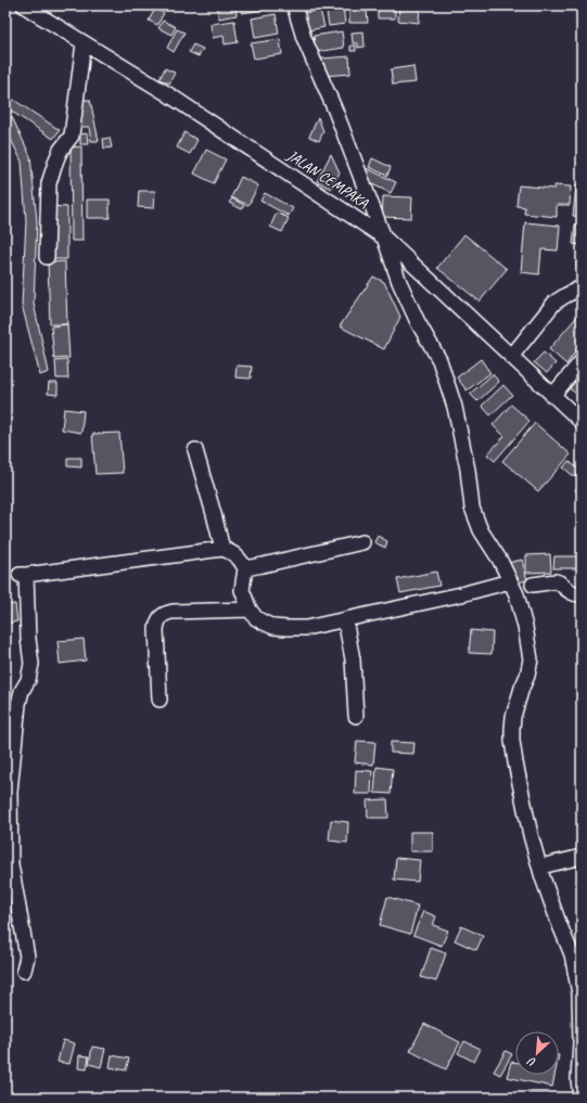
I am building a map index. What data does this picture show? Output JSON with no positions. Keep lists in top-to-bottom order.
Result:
{
  "streets": {
    "street": ["JALAN CEMPAKA"]
  },
  "north": "bottom left"
}
